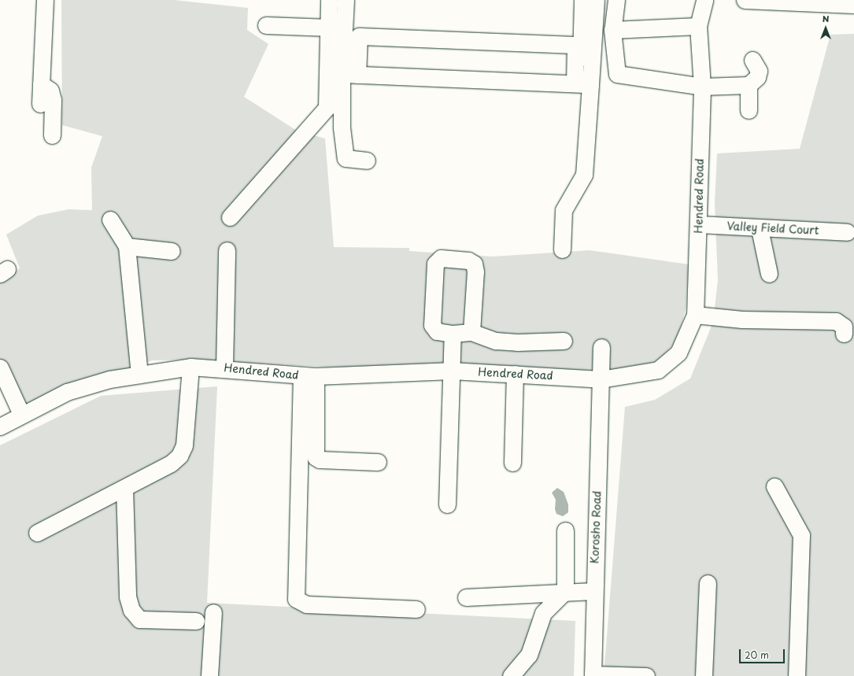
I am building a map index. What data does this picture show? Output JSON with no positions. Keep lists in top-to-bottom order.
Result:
{
  "streets": {
    "street": ["Hendred Road", "Valley Field Court", "Korosho Road"]
  },
  "crossings": [
    ["Hendred Road", "Valley Field Court"],
    ["Hendred Road", "Korosho Road"]
  ],
  "scale_bar": "20 m",
  "north": "top"
}
